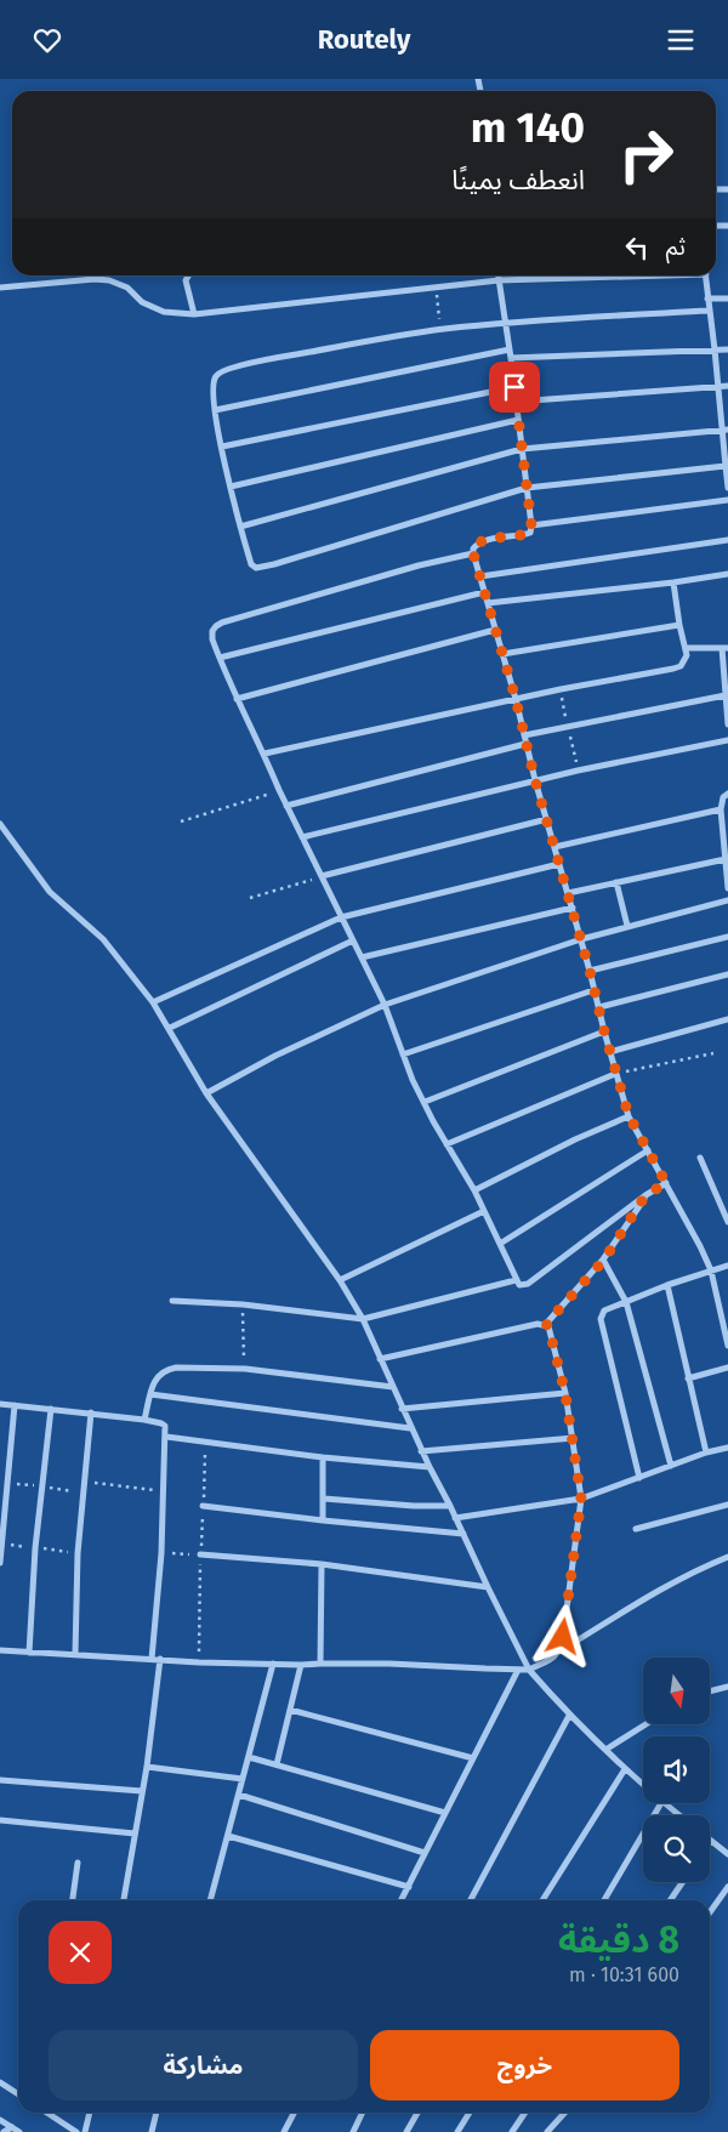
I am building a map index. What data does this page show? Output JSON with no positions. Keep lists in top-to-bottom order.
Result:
{
  "north": "bottom",
  "page": {
    "header": "Routely",
    "turn": ["140 m", "انعطف يمينًا"],
    "then": "ثم",
    "heading": ["8 دقيقة", "600 m · 10:31"],
    "buttons": ["خروج", "مشاركة"]
  }
}
